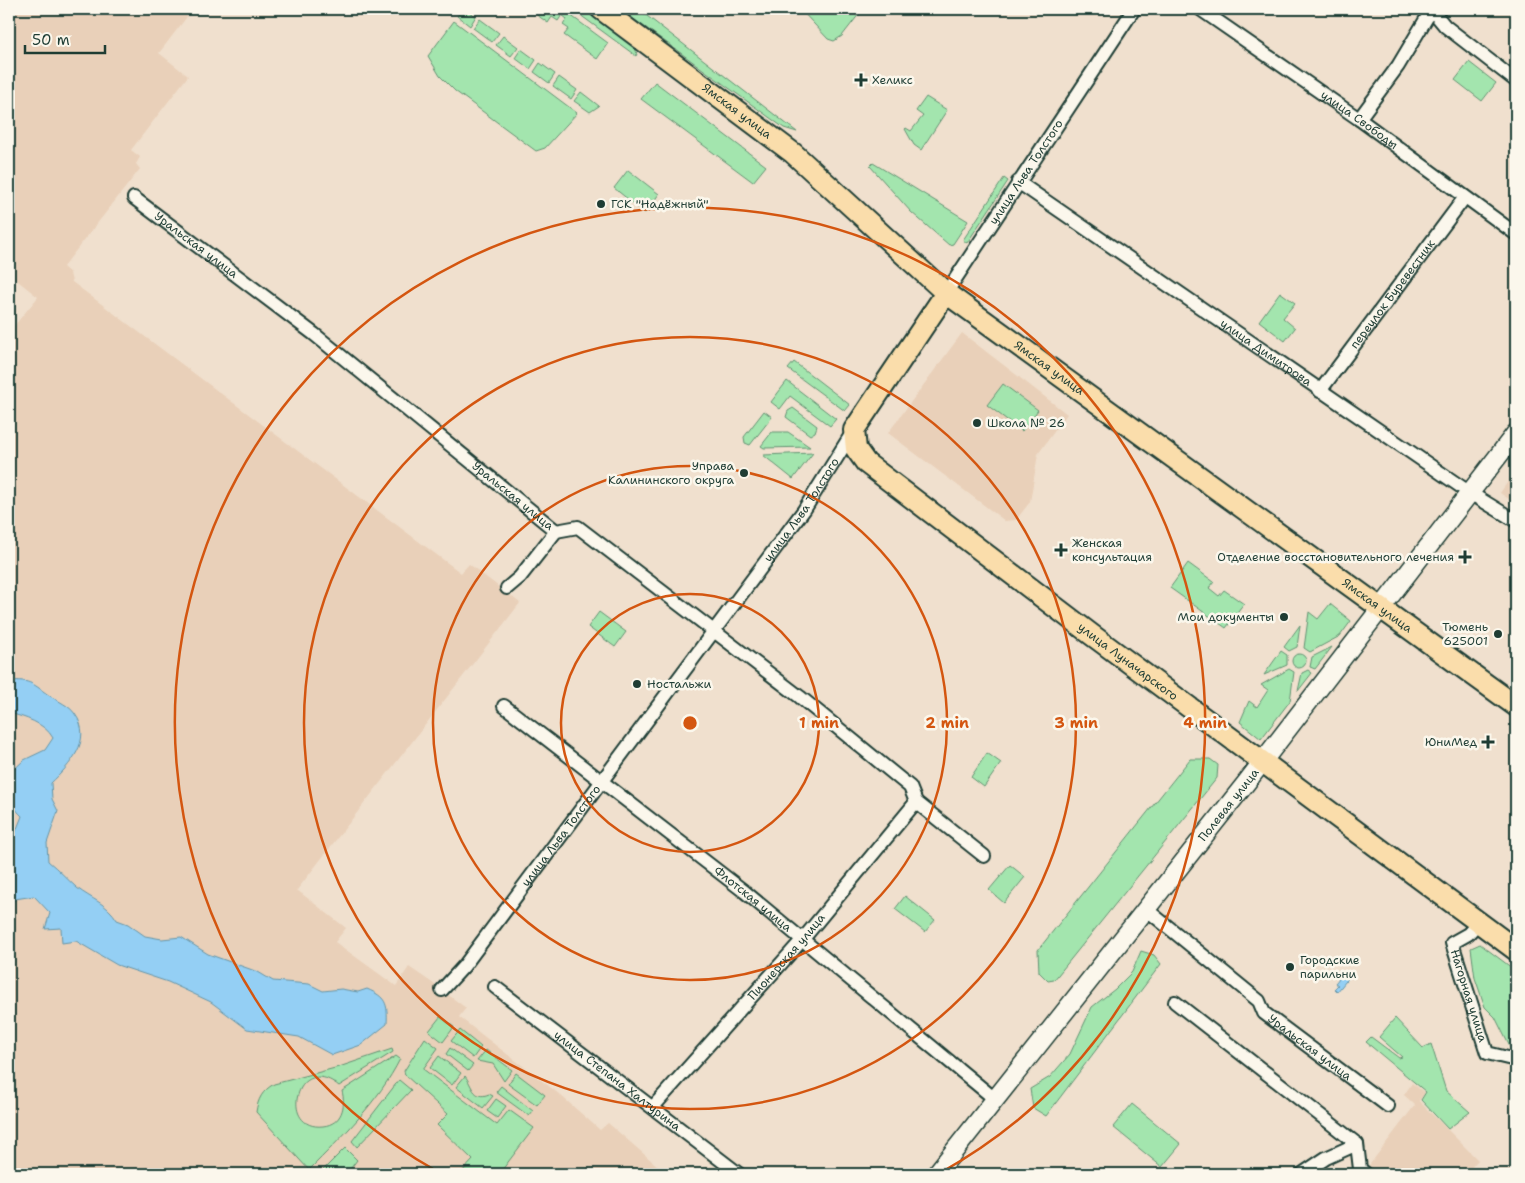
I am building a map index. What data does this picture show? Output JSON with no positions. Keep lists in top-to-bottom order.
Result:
{
  "streets": {
    "main road": ["Ямская улица", "улица Льва Толстого", "улица Луначарского"],
    "street": [
      "улица Свободы",
      "Уральская улица",
      "переулок Буревестник",
      "улица Димитрова",
      "Полевая улица",
      "Флотская улица",
      "Пионерская улица",
      "Нагорная улица",
      "улица Степана Халтурина"
    ]
  },
  "crossings": [
    ["Ямская улица", "улица Льва Толстого"],
    ["Ямская улица", "Полевая улица"],
    ["улица Свободы", "переулок Буревестник"],
    ["улица Льва Толстого", "Уральская улица"],
    ["улица Льва Толстого", "улица Димитрова"],
    ["улица Льва Толстого", "улица Луначарского"],
    ["улица Льва Толстого", "Флотская улица"],
    ["Уральская улица", "Полевая улица"],
    ["Уральская улица", "Пионерская улица"],
    ["переулок Буревестник", "улица Димитрова"],
    ["улица Димитрова", "Полевая улица"],
    ["улица Луначарского", "Полевая улица"],
    ["улица Луначарского", "Нагорная улица"],
    ["Полевая улица", "Флотская улица"],
    ["Флотская улица", "Пионерская улица"],
    ["Пионерская улица", "улица Степана Халтурина"]
  ],
  "places": {
    "health": [
      "Хеликс",
      "Женская консультация",
      "Отделение восстановительного лечения",
      "ЮниМед"
    ],
    "other": [
      "ГСК \"Надёжный\"",
      "Школа № 26",
      "Управа Калининского округа",
      "Мои документы",
      "Тюмень 625001",
      "Ностальжи",
      "Городские парильни"
    ]
  },
  "scale_bar": "50 m",
  "rings": [
    "1 min",
    "2 min",
    "3 min",
    "4 min"
  ]
}
